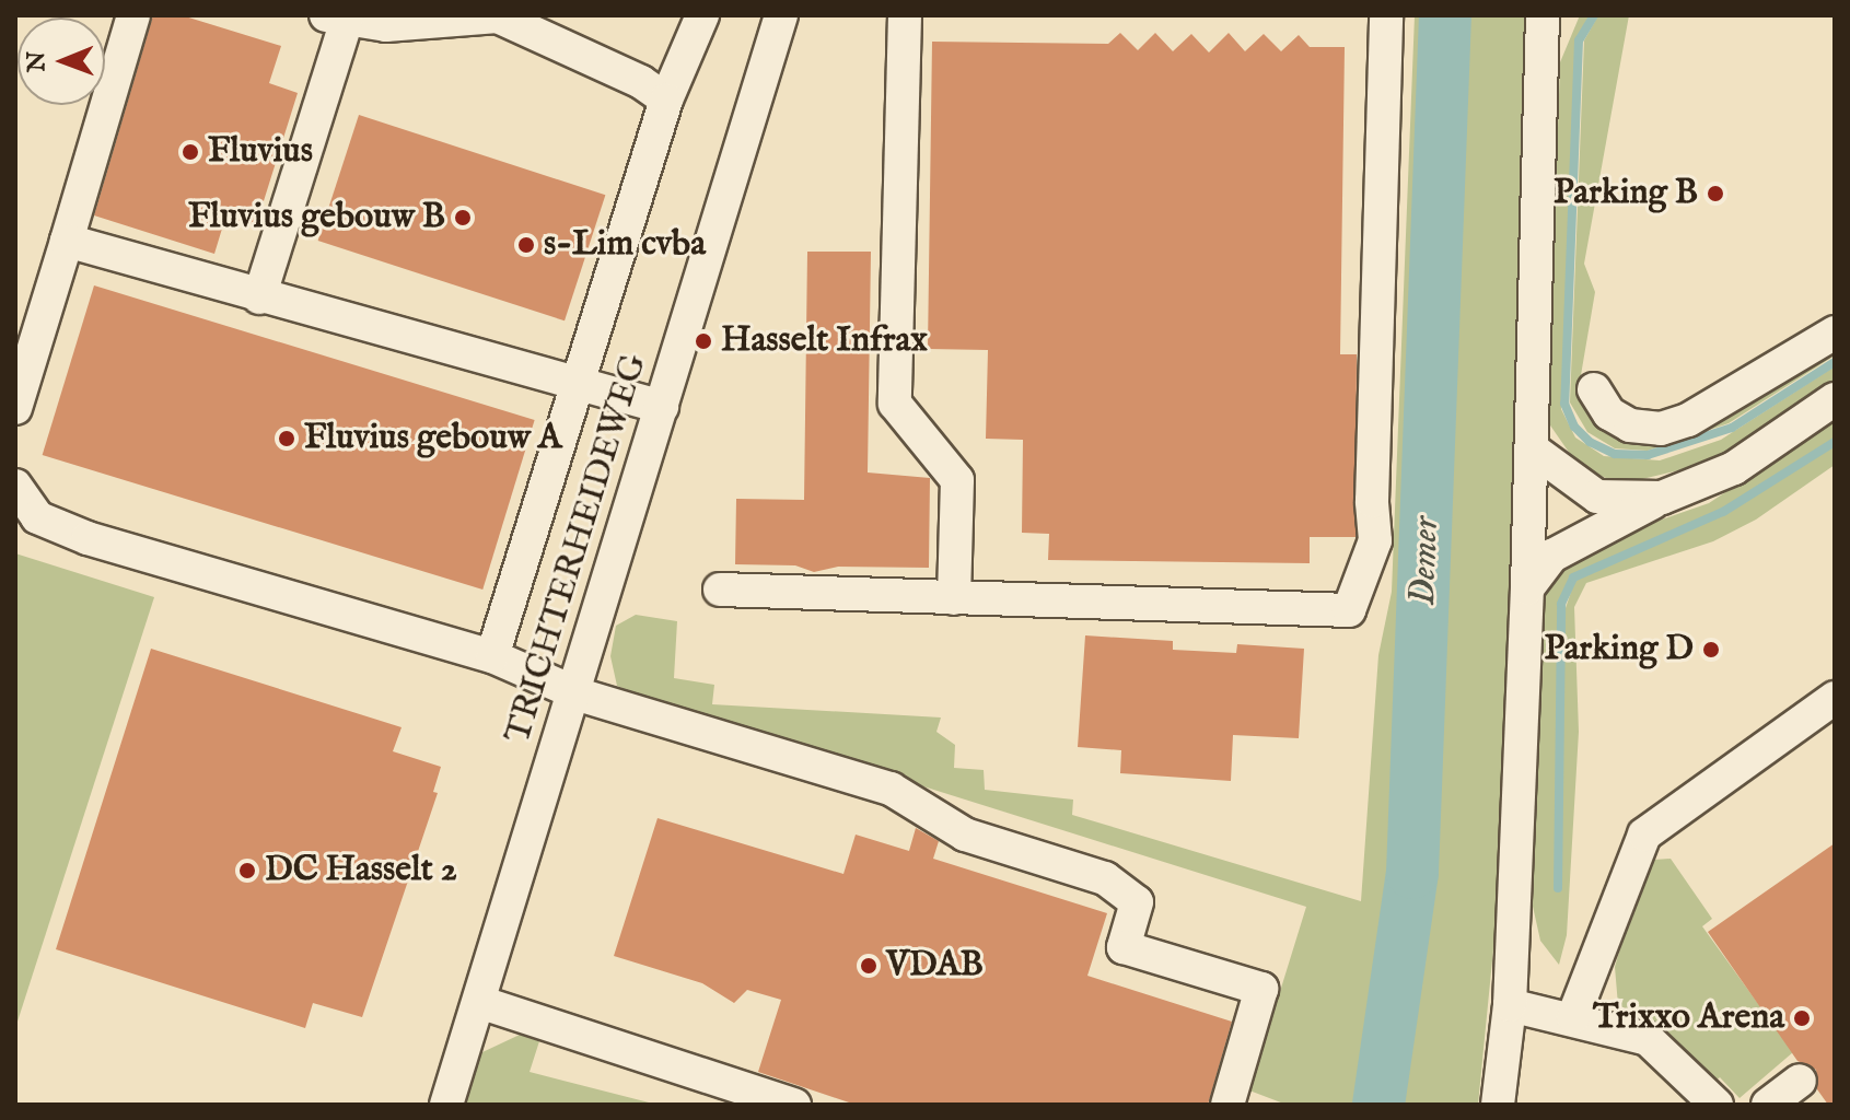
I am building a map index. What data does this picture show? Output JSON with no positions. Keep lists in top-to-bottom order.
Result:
{
  "streets": {
    "street": ["TRICHTERHEIDEWEG"]
  },
  "water": ["Demer"],
  "places": [
    "Fluvius",
    "Parking B",
    "Fluvius gebouw B",
    "s-Lim cvba",
    "Hasselt Infrax",
    "Fluvius gebouw A",
    "Parking D",
    "DC Hasselt 2",
    "VDAB",
    "Trixxo Arena"
  ],
  "north": "left"
}
